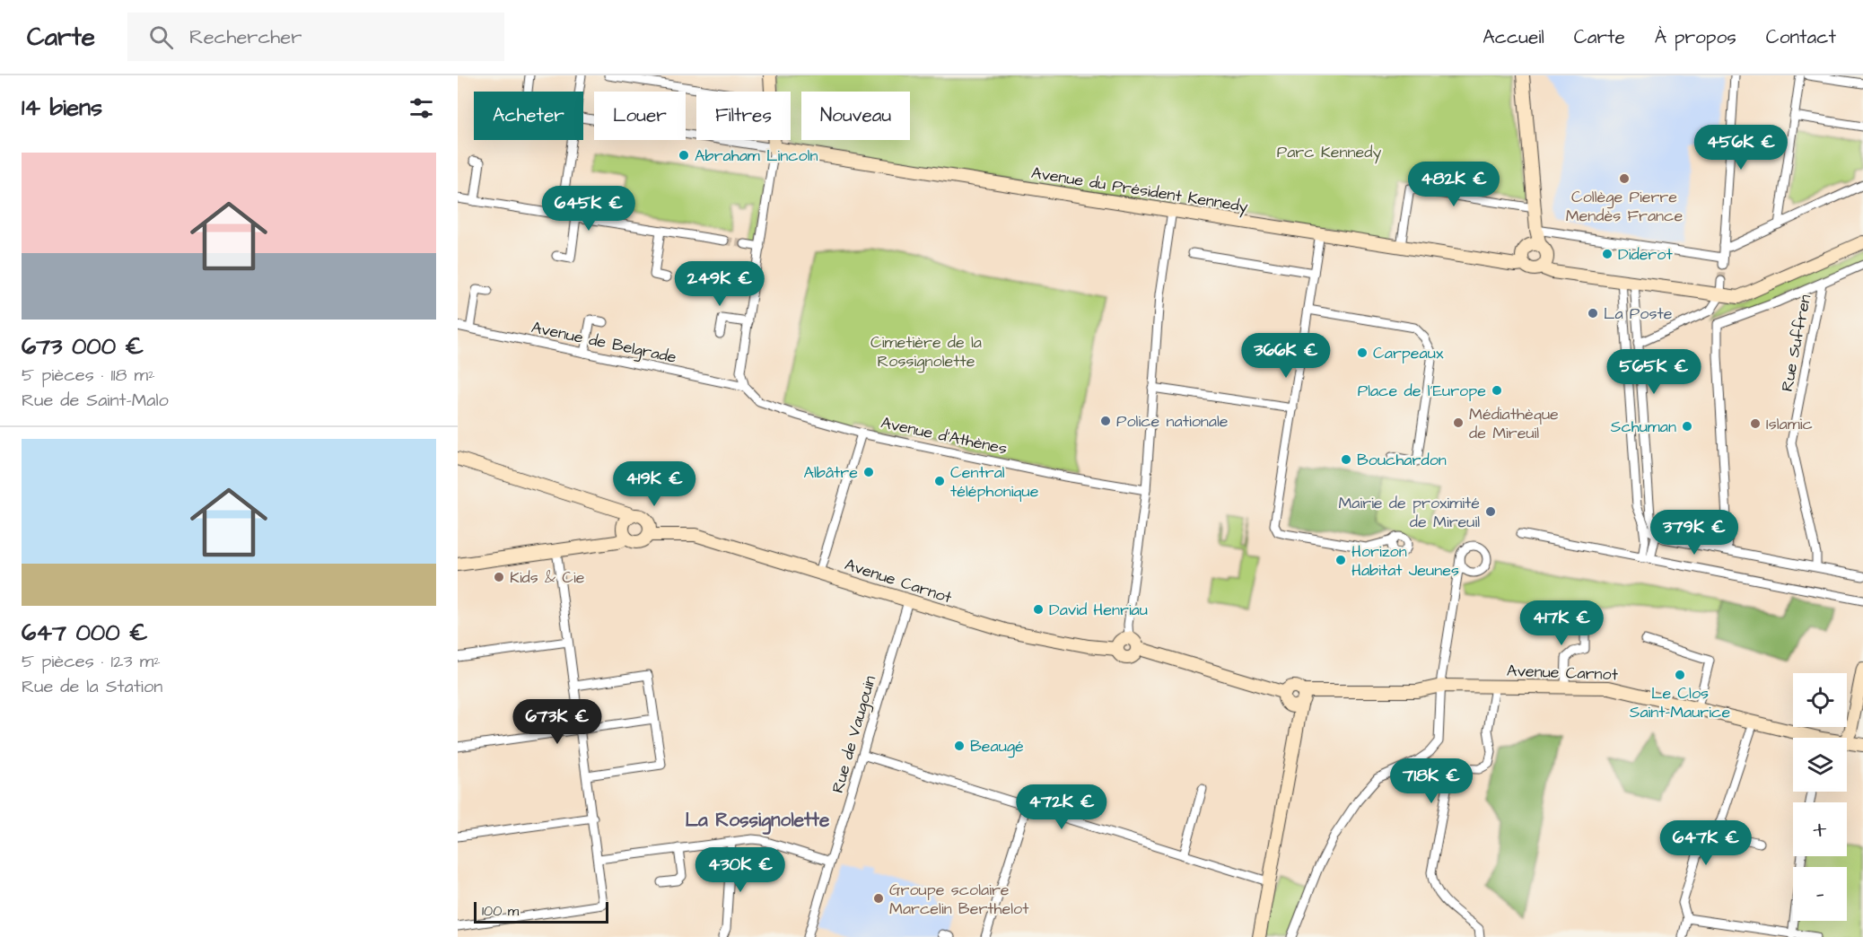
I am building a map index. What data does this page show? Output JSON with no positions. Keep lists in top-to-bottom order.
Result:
{
  "streets": {
    "street": [
      "Avenue du Président Kennedy",
      "Avenue de Belgrade",
      "Rue Suffren",
      "Avenue d'Athènes",
      "Avenue Carnot",
      "Rue de Vaugouin"
    ]
  },
  "crossings": [
    ["Avenue de Belgrade", "Avenue d'Athènes"],
    ["Avenue Carnot", "Rue de Vaugouin"]
  ],
  "districts": ["La Rossignolette"],
  "parks": ["Parc Kennedy", "Cimetière de la Rossignolette"],
  "places": [
    "Abraham Lincoln",
    "Collège Pierre Mendès France",
    "Diderot",
    "La Poste",
    "Carpeaux",
    "Place de l'Europe",
    "Police nationale",
    "Médiathèque de Mireuil",
    "Islamic",
    "Schuman",
    "Bouchardon",
    "Albâtre",
    "Central téléphonique",
    "Mairie de proximité de Mireuil",
    "Horizon Habitat Jeunes",
    "Kids & Cie",
    "David Henriau",
    "Le Clos Saint-Maurice",
    "Beaugé",
    "Groupe scolaire Marcelin Berthelot"
  ],
  "scale_bar": "100 m",
  "page": {
    "header": "Carte",
    "search": "Rechercher",
    "nav": [
      "Accueil",
      "Carte",
      "À propos",
      "Contact"
    ],
    "heading": "14 biens",
    "chip": [
      "Acheter",
      "Louer",
      "Filtres",
      "Nouveau"
    ],
    "price": [
      "456K €",
      "482K €",
      "645K €",
      "249K €",
      "366K €",
      "565K €",
      "419K €",
      "379K €",
      "417K €",
      "673K €",
      "718K €",
      "472K €",
      "647K €",
      "430K €"
    ],
    "list": [
      {
        "name": "673 000 €",
        "note": "5 pièces · 118 m² · Rue de Saint-Malo"
      },
      {
        "name": "647 000 €",
        "note": "5 pièces · 123 m² · Rue de la Station"
      }
    ],
    "map_buttons": ["+", "−"],
    "scale": "100 m"
  }
}
